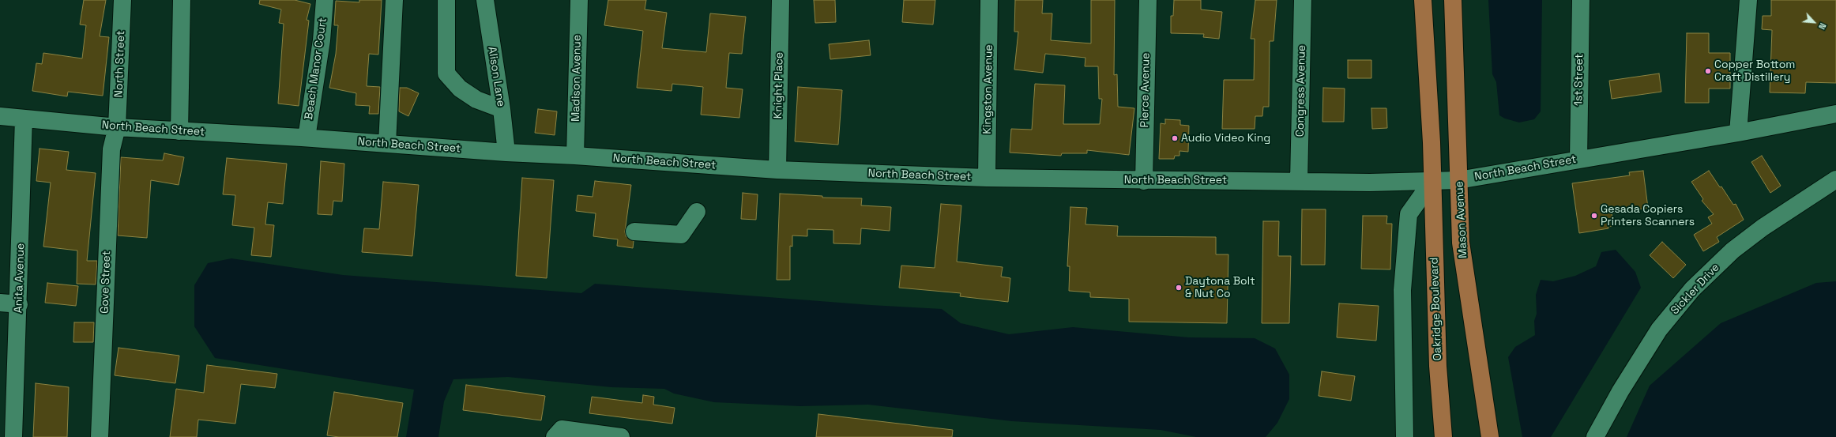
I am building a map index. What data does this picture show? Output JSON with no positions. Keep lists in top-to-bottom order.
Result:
{
  "streets": {
    "main road": ["Mason Avenue", "Oakridge Boulevard"],
    "street": [
      "North Street",
      "Beach Manor Court",
      "Alison Lane",
      "Madison Avenue",
      "1st Street",
      "Knight Place",
      "Kingston Avenue",
      "Pierce Avenue",
      "Congress Avenue",
      "North Beach Street",
      "Anita Avenue",
      "Gove Street",
      "Sickler Drive"
    ]
  },
  "crossings": [
    ["North Street", "North Beach Street"],
    ["North Street", "Gove Street"],
    ["Beach Manor Court", "North Beach Street"],
    ["Alison Lane", "North Beach Street"],
    ["Madison Avenue", "North Beach Street"],
    ["1st Street", "North Beach Street"],
    ["Knight Place", "North Beach Street"],
    ["Kingston Avenue", "North Beach Street"],
    ["Pierce Avenue", "North Beach Street"],
    ["Congress Avenue", "North Beach Street"],
    ["North Beach Street", "Mason Avenue"],
    ["North Beach Street", "Anita Avenue"],
    ["North Beach Street", "Gove Street"],
    ["North Beach Street", "Oakridge Boulevard"]
  ],
  "places": [
    "Copper Bottom Craft Distillery",
    "Audio Video King",
    "Gesada Copiers Printers Scanners",
    "Daytona Bolt & Nut Co"
  ],
  "north": "bottom right"
}
